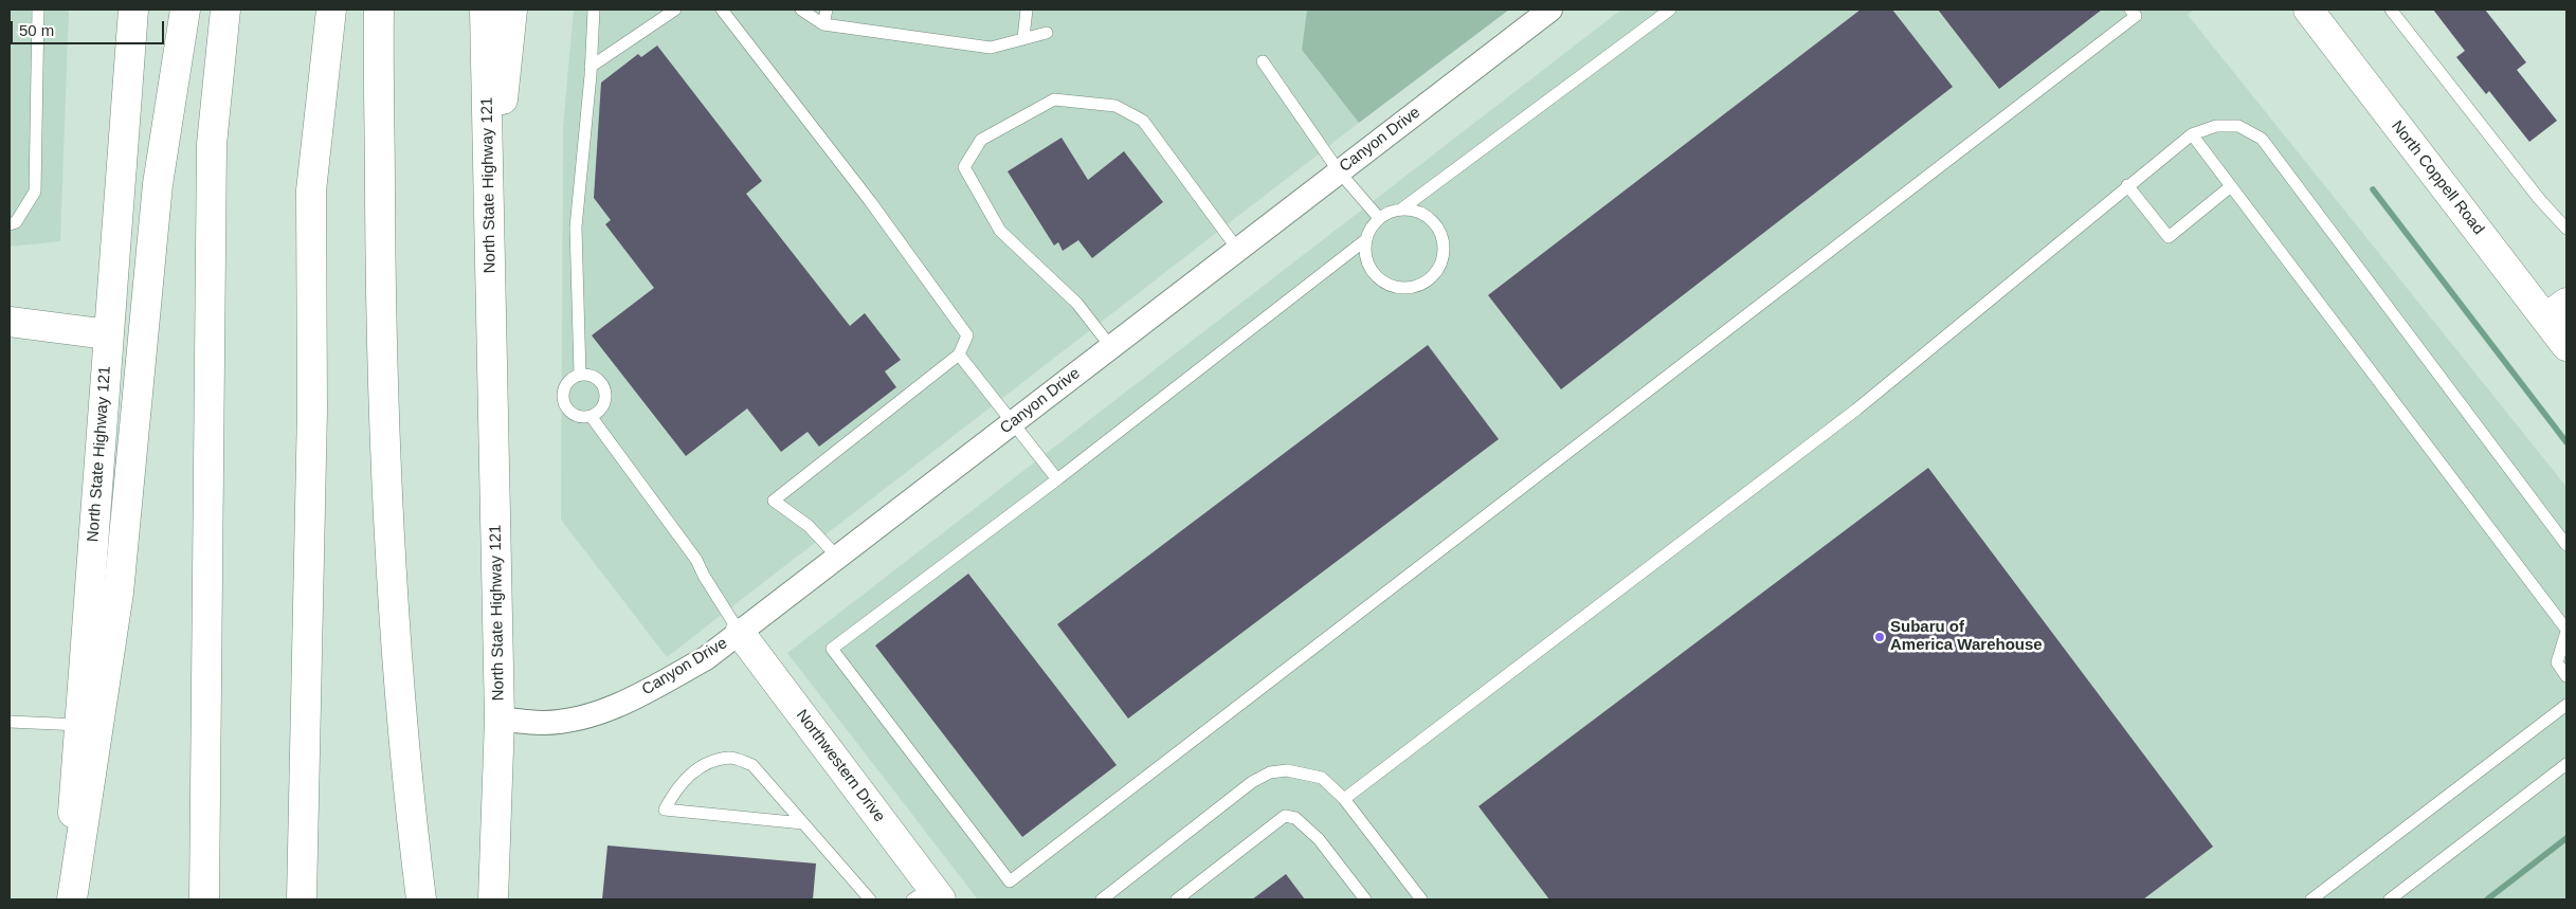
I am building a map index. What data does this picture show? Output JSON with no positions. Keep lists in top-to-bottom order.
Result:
{
  "streets": {
    "main road": ["North Coppell Road", "North State Highway 121", "Northwestern Drive"],
    "street": ["Canyon Drive"]
  },
  "crossings": [
    ["Canyon Drive", "North State Highway 121"],
    ["Canyon Drive", "Northwestern Drive"]
  ],
  "places": ["Subaru of America Warehouse"],
  "scale_bar": "50 m"
}
